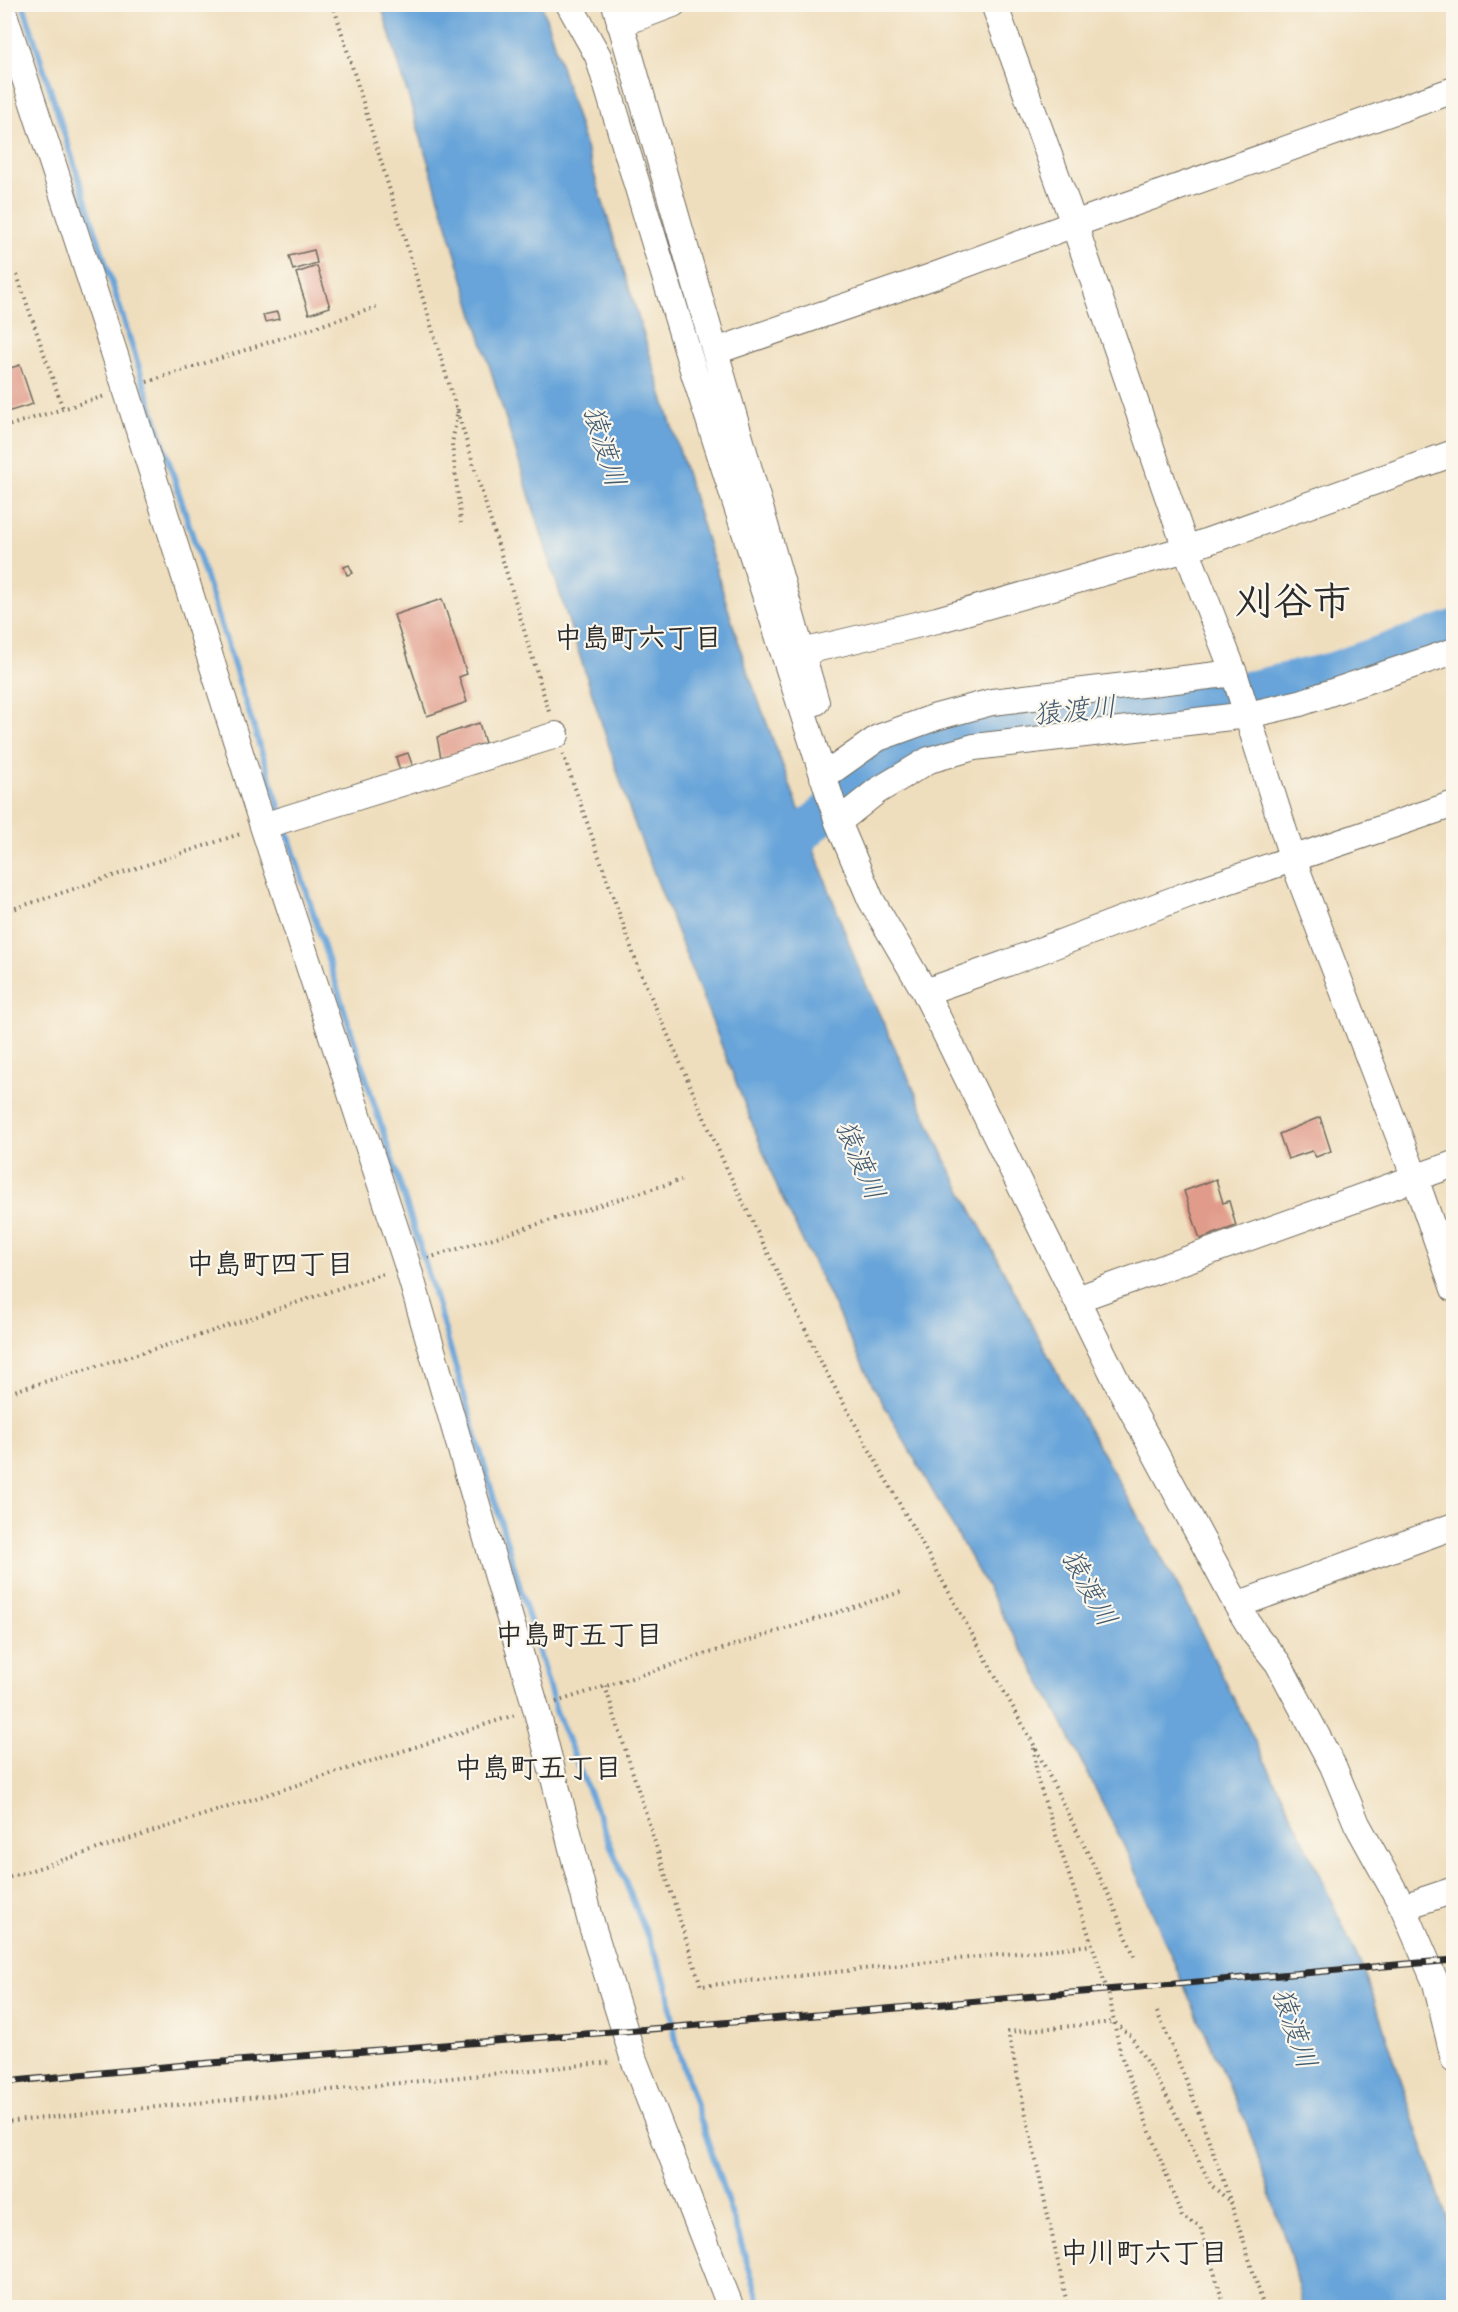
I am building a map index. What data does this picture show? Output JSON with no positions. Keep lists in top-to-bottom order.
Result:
{
  "districts": [
    "刈谷市",
    "中島町六丁目",
    "中島町四丁目",
    "中島町五丁目",
    "中島町五丁目",
    "中川町六丁目"
  ],
  "water": ["猿渡川"]
}
